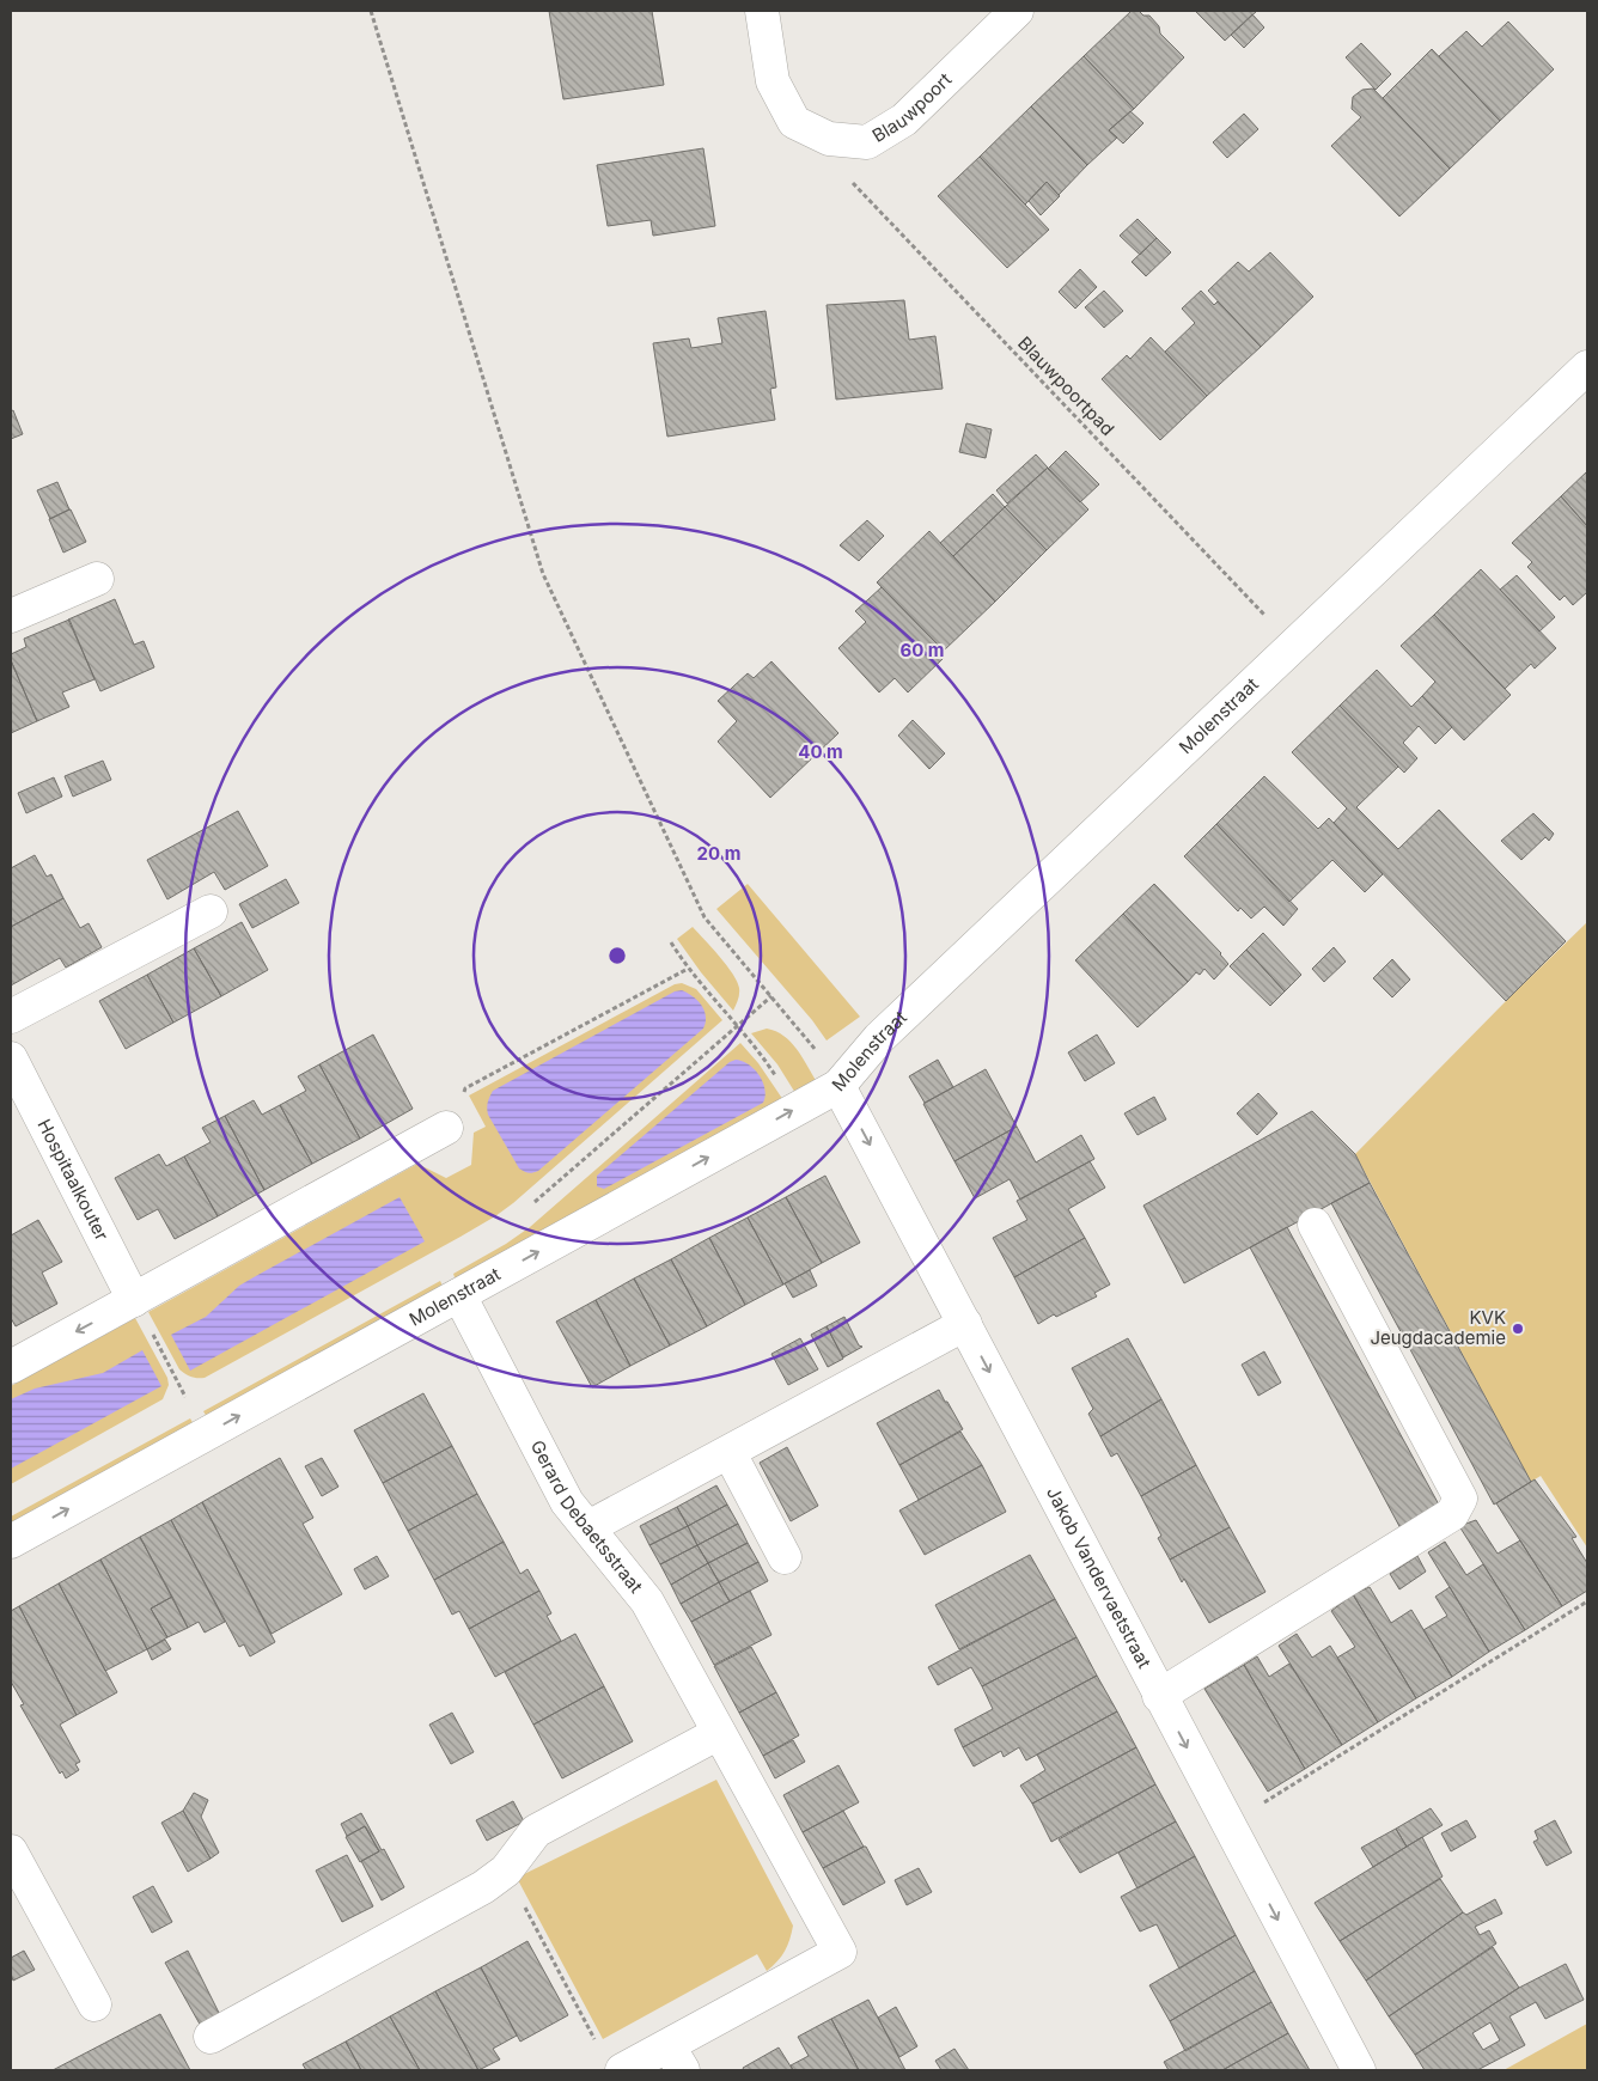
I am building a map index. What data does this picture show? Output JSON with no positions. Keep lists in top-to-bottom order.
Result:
{
  "streets": {
    "street": [
      "Blauwpoort",
      "Molenstraat",
      "Hospitaalkouter",
      "Gerard Debaetsstraat",
      "Jakob Vandervaetstraat"
    ],
    "path": ["Blauwpoortpad"]
  },
  "crossings": [
    ["Blauwpoort", "Blauwpoortpad"],
    ["Blauwpoortpad", "Molenstraat"],
    ["Molenstraat", "Gerard Debaetsstraat"],
    ["Molenstraat", "Jakob Vandervaetstraat"]
  ],
  "one_way": ["Jakob Vandervaetstraat"],
  "places": ["KVK Jeugdacademie"],
  "rings": ["60 m", "40 m", "20 m"]
}
